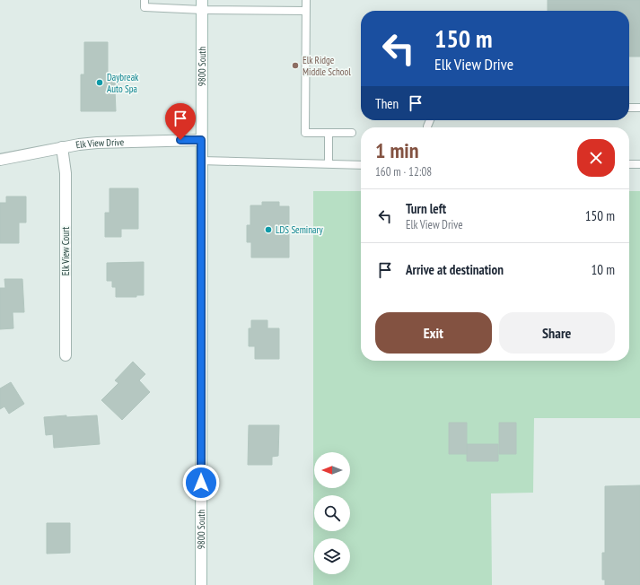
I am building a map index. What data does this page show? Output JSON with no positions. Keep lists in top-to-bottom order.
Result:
{
  "streets": {
    "main road": ["9800 South", "Elk View Drive", "Elk View Court"]
  },
  "crossings": [
    ["9800 South", "Elk View Drive"],
    ["Elk View Drive", "Elk View Court"]
  ],
  "places": ["Elk Ridge Middle School", "Daybreak Auto Spa", "LDS Seminary"],
  "north": "left",
  "page": {
    "turn": ["150 m", "Elk View Drive"],
    "then": "Then",
    "heading": ["1 min", "160 m · 12:08"],
    "list": [
      {
        "name": "Turn left",
        "note": "Elk View Drive",
        "value": "150 m"
      },
      {
        "name": "Arrive at destination",
        "value": "10 m"
      }
    ],
    "buttons": ["Exit", "Share"]
  }
}
